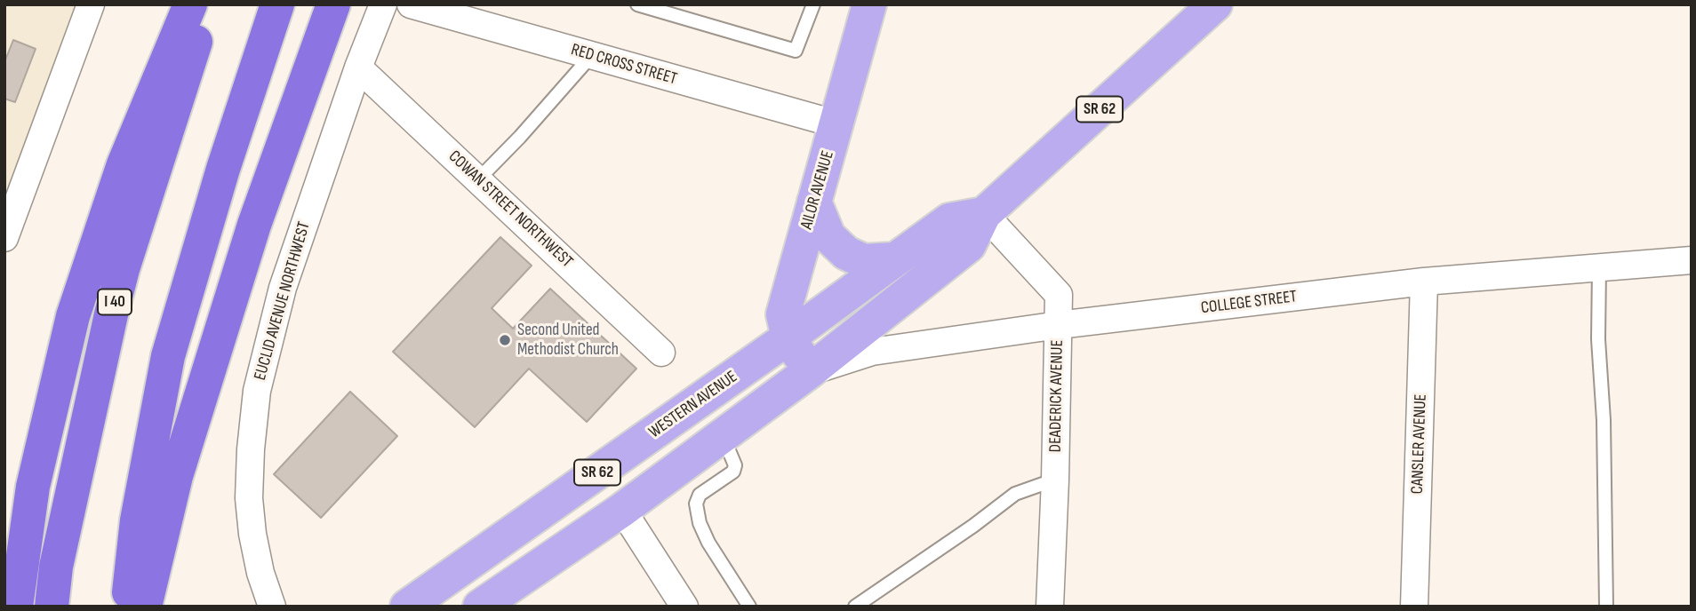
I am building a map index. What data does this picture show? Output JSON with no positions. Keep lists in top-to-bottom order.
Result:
{
  "streets": {
    "highway": ["I 40"],
    "main road": ["SR 62", "AILOR AVENUE", "WESTERN AVENUE"],
    "street": [
      "RED CROSS STREET",
      "COWAN STREET NORTHWEST",
      "EUCLID AVENUE NORTHWEST",
      "COLLEGE STREET",
      "DEADERICK AVENUE",
      "CANSLER AVENUE"
    ]
  },
  "crossings": [
    ["RED CROSS STREET", "AILOR AVENUE"],
    ["SR 62", "AILOR AVENUE"],
    ["SR 62", "COLLEGE STREET"],
    ["SR 62", "DEADERICK AVENUE"],
    ["SR 62", "WESTERN AVENUE"],
    ["AILOR AVENUE", "COLLEGE STREET"],
    ["AILOR AVENUE", "WESTERN AVENUE"],
    ["COWAN STREET NORTHWEST", "EUCLID AVENUE NORTHWEST"],
    ["COLLEGE STREET", "DEADERICK AVENUE"],
    ["COLLEGE STREET", "CANSLER AVENUE"],
    ["DEADERICK AVENUE", "WESTERN AVENUE"]
  ],
  "places": ["Second United Methodist Church"]
}
